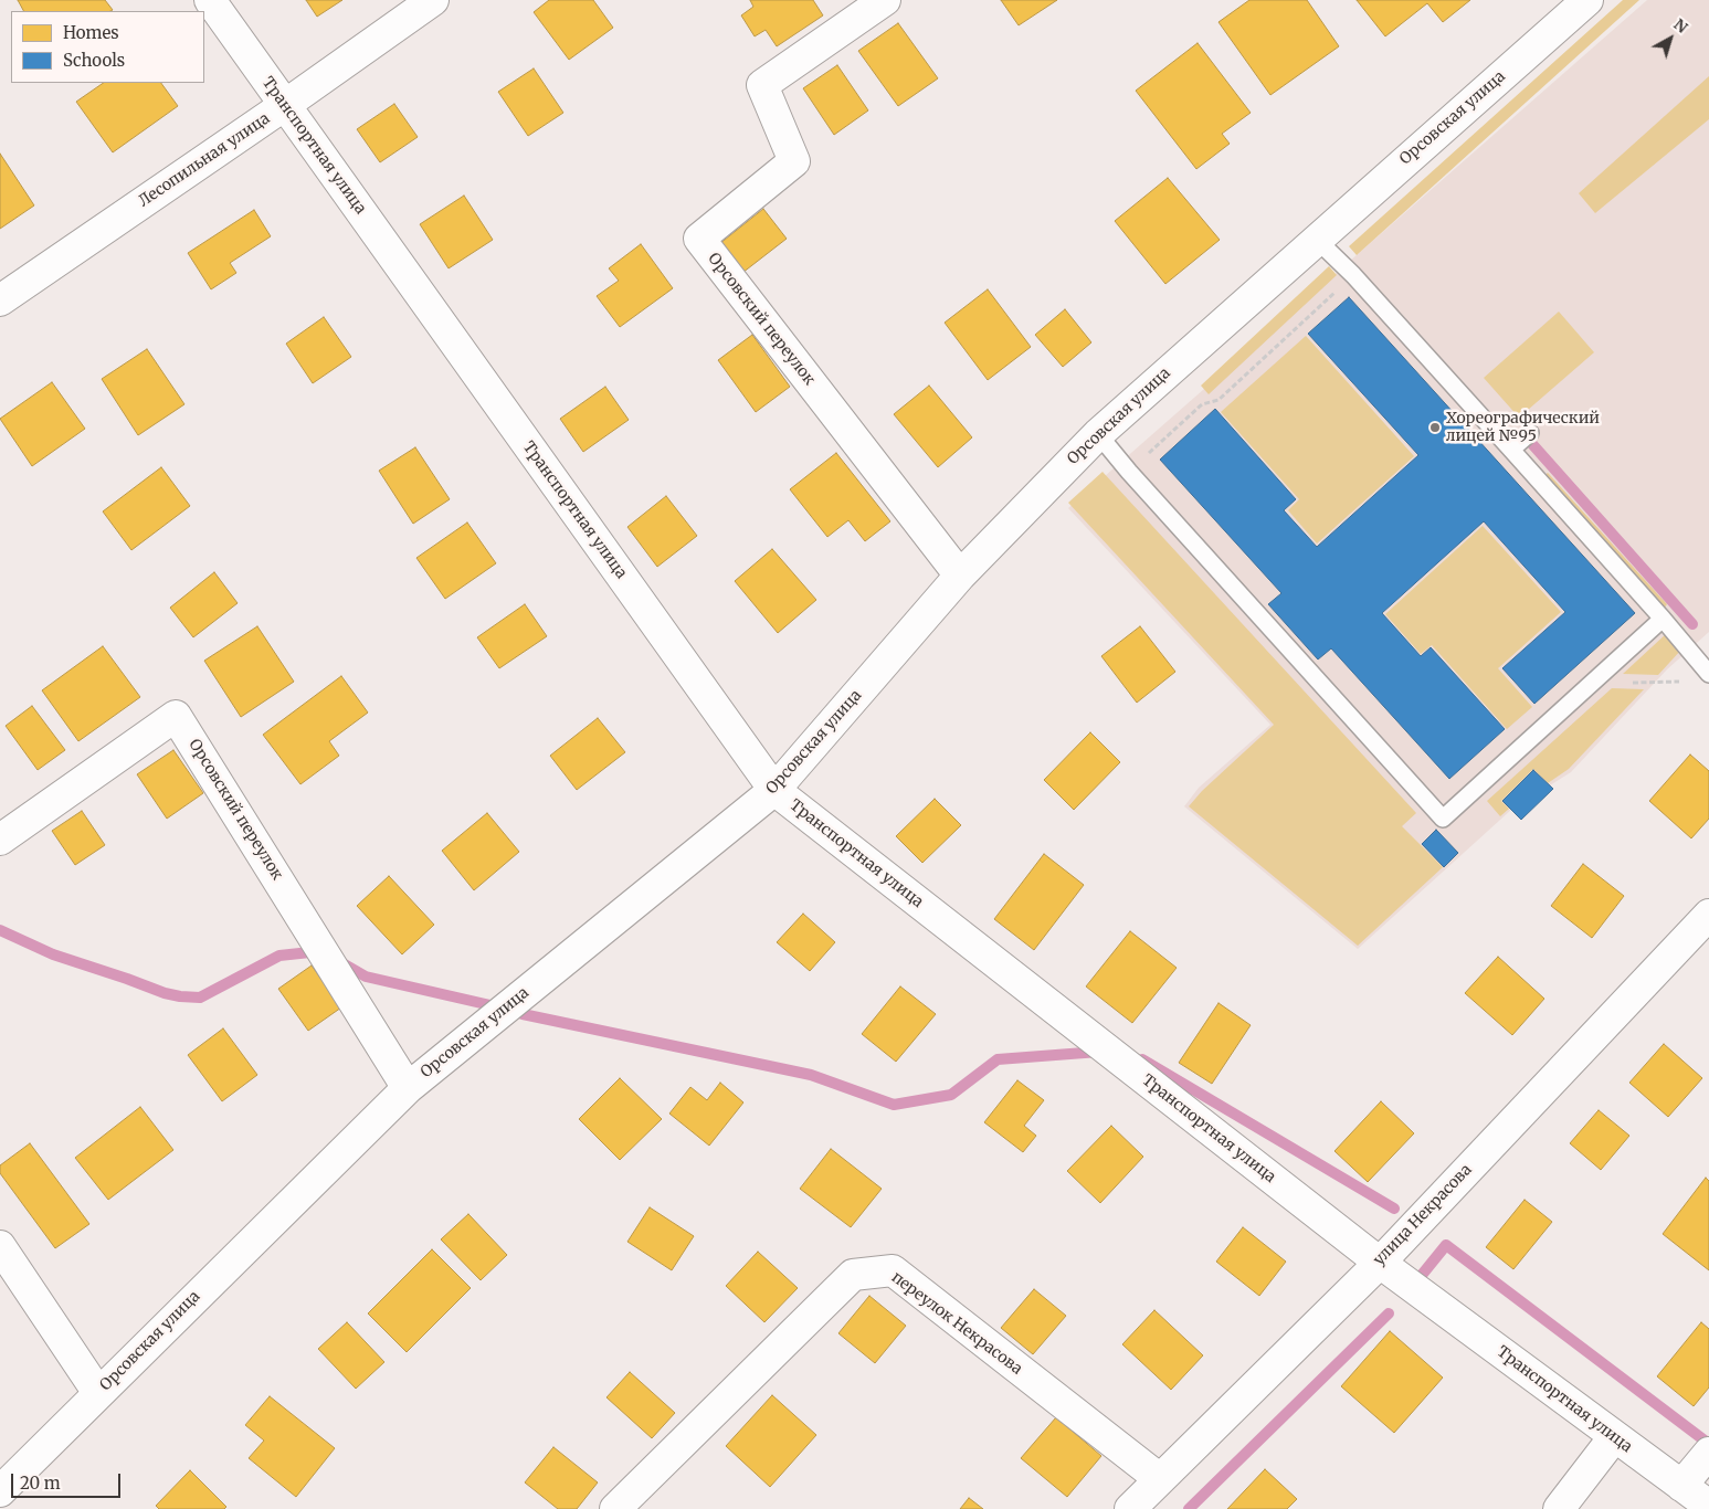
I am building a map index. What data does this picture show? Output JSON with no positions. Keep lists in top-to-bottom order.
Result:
{
  "streets": {
    "street": [
      "Орсовская улица",
      "Транспортная улица",
      "Лесопильная улица",
      "Орсовский переулок",
      "улица Некрасова",
      "переулок Некрасова"
    ]
  },
  "crossings": [
    ["Орсовская улица", "Транспортная улица"],
    ["Орсовская улица", "Орсовский переулок"],
    ["Транспортная улица", "Лесопильная улица"],
    ["Транспортная улица", "улица Некрасова"],
    ["улица Некрасова", "переулок Некрасова"]
  ],
  "places": ["Хореографический лицей №95"],
  "legend": ["Homes", "Schools"],
  "scale_bar": "20 m",
  "north": "top right"
}
